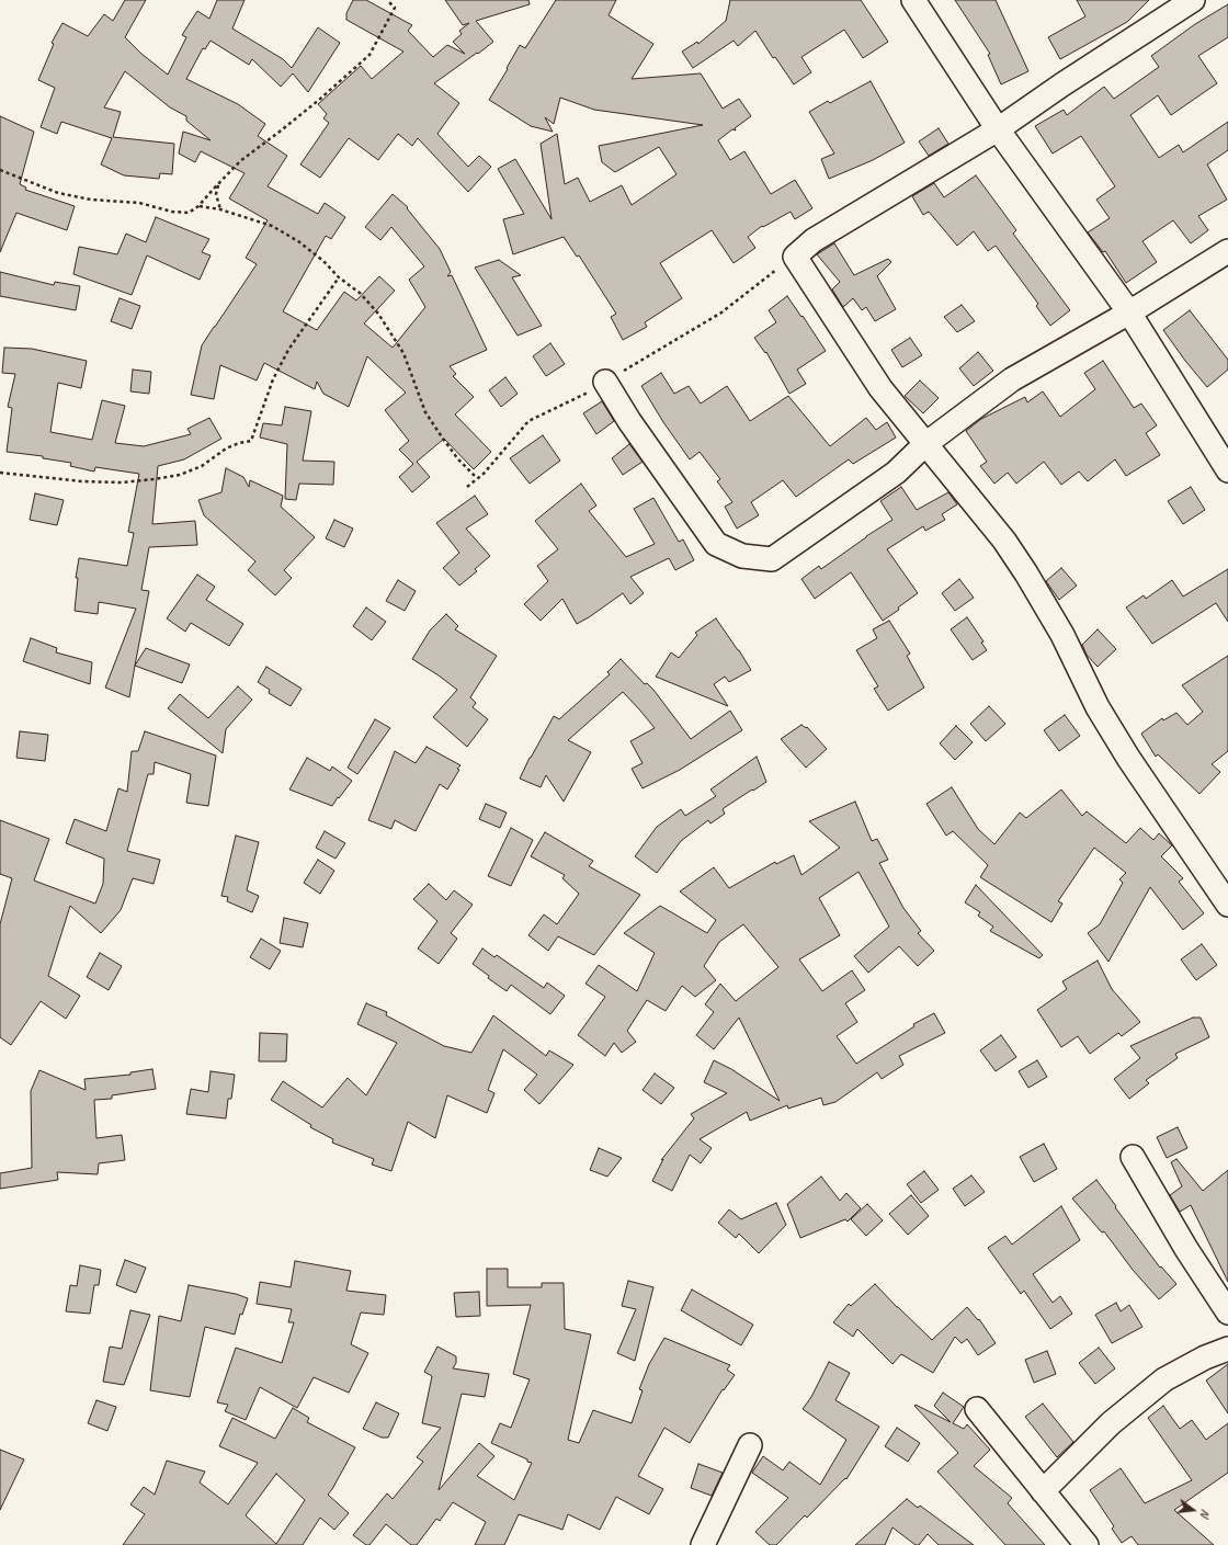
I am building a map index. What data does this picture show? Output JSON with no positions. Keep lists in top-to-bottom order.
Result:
{
  "north": "right"
}
